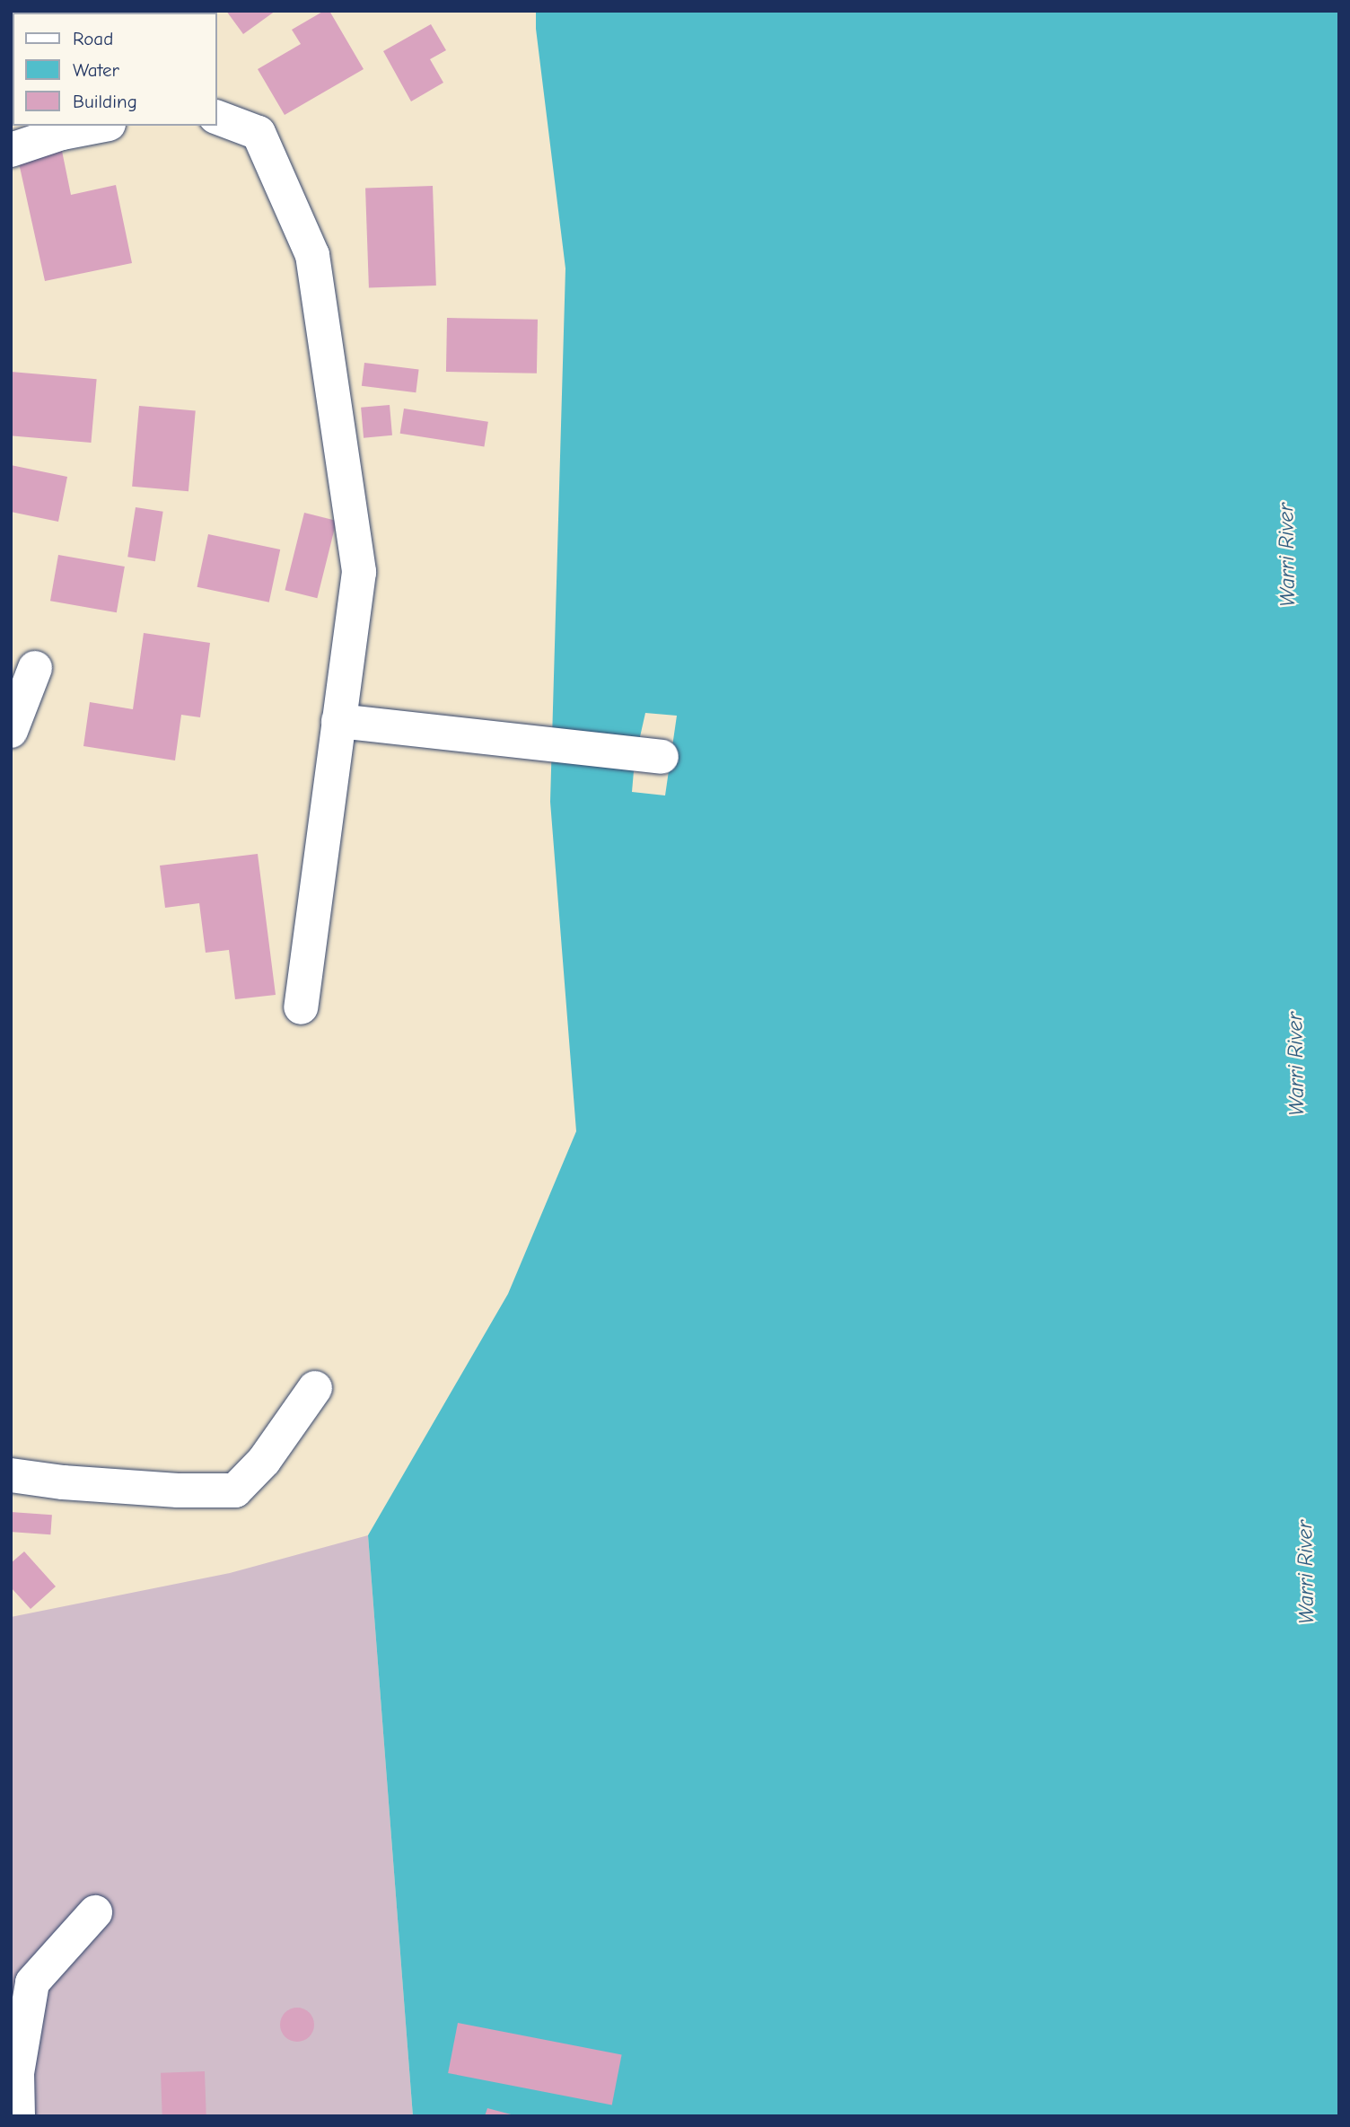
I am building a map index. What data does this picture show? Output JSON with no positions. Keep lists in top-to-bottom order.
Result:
{
  "water": ["Warri River"],
  "legend": ["Road", "Water", "Building"]
}
